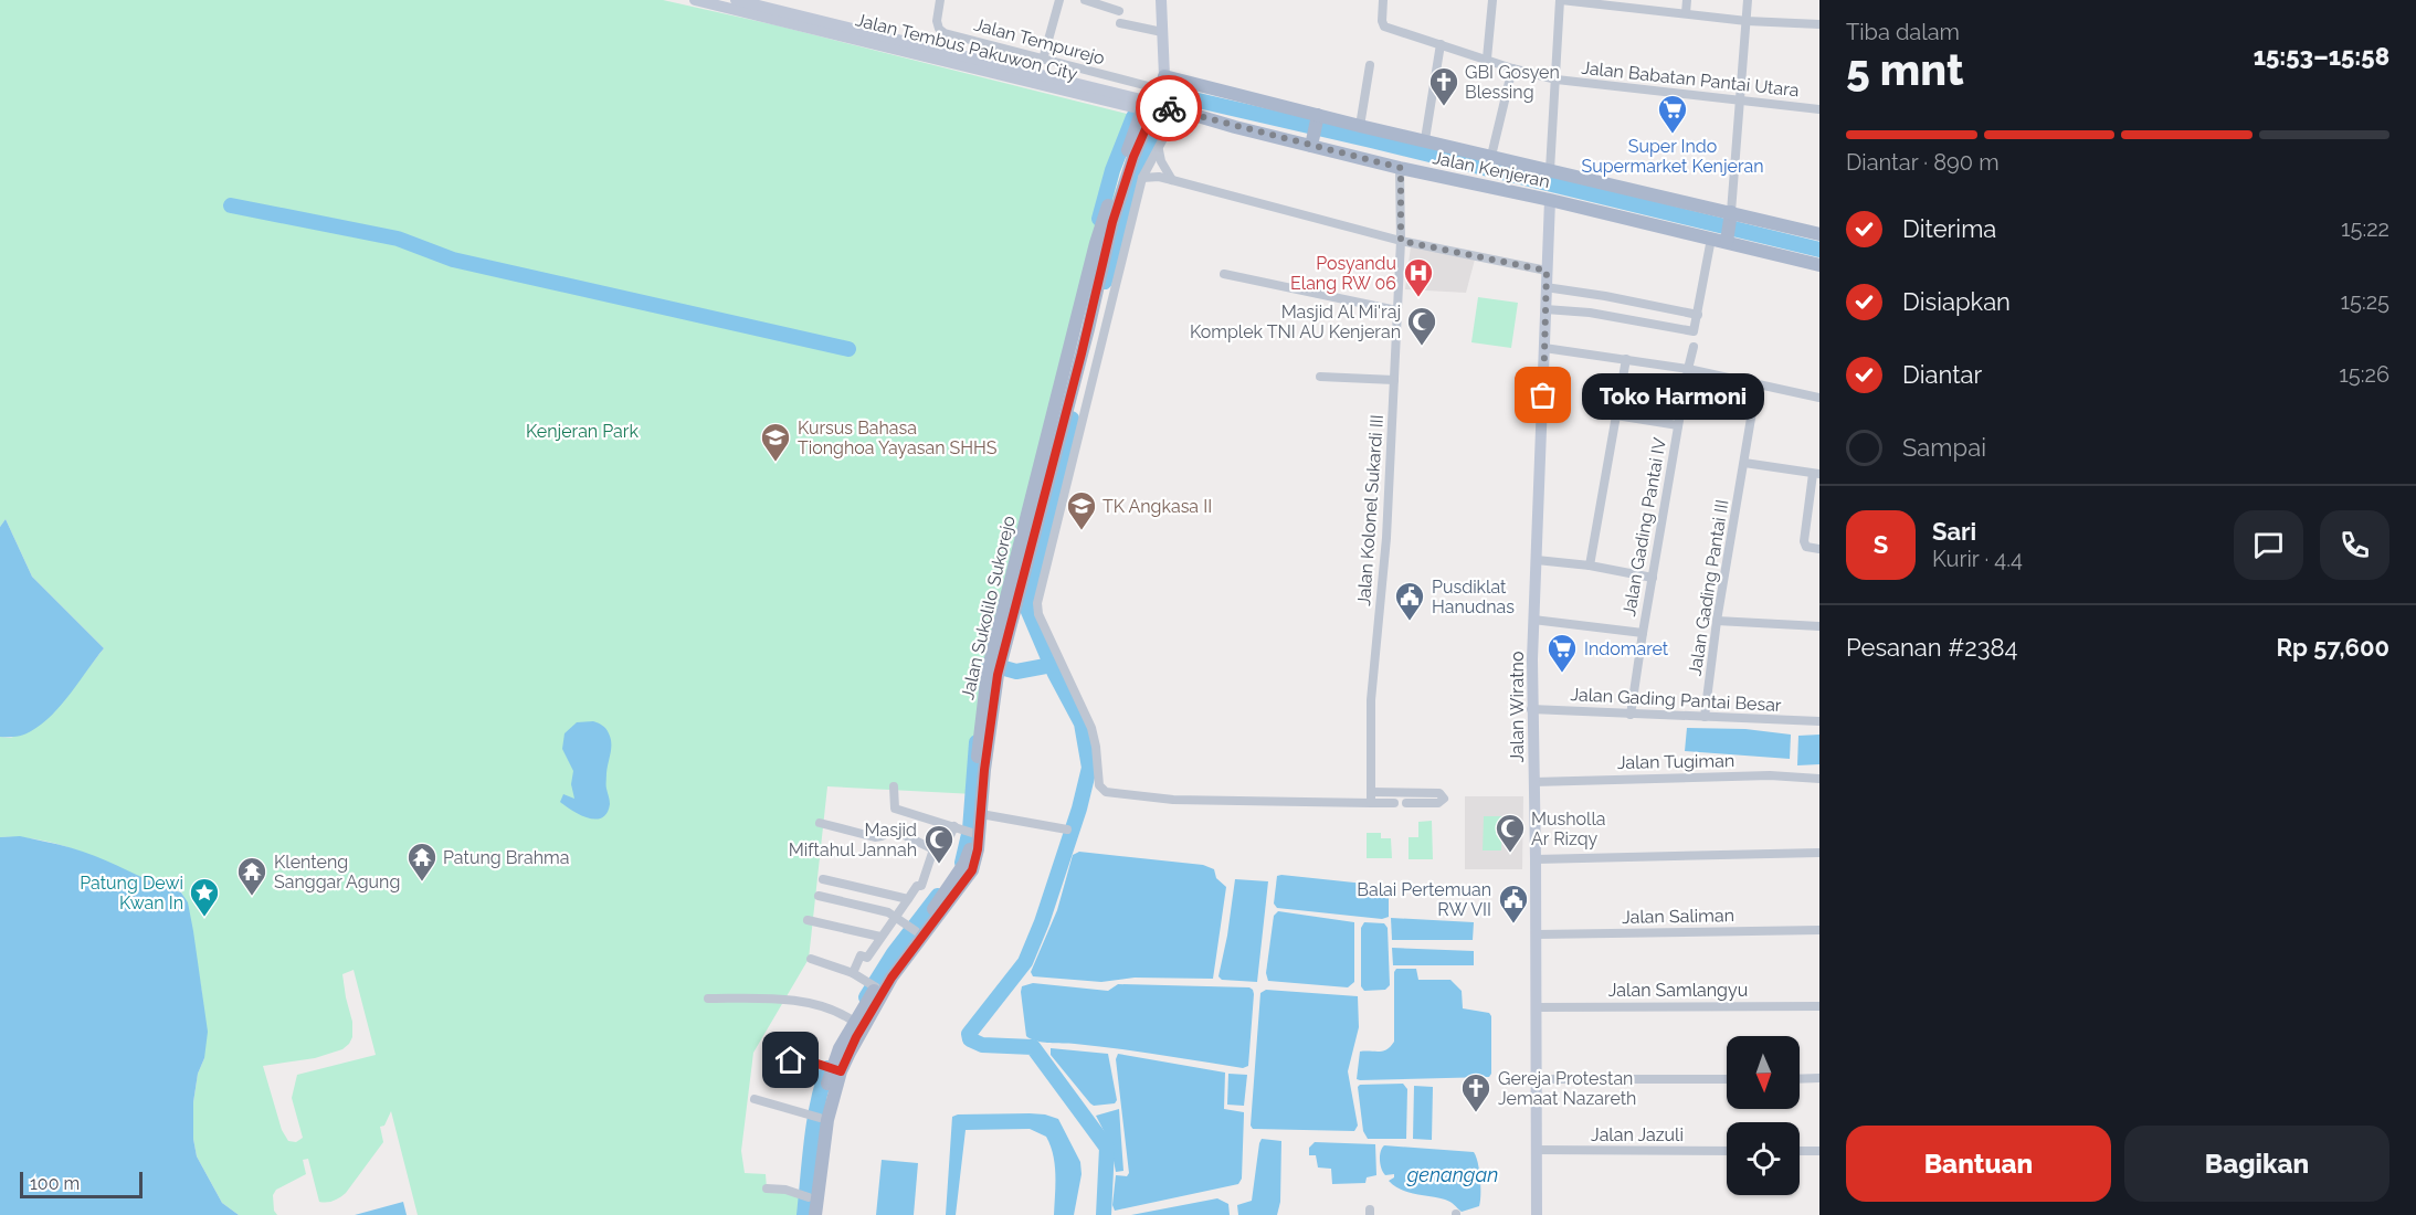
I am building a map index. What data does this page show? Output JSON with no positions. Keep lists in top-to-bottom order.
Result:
{
  "streets": {
    "main road": [
      "Jalan Tembus Pakuwon City",
      "Jalan Kenjeran",
      "Jalan Sukolilo Sukorejo",
      "Jalan Wiratno"
    ],
    "street": [
      "Jalan Tempurejo",
      "Jalan Babatan Pantai Utara",
      "Jalan Kolonel Sukardi III",
      "Jalan Gading Pantai IV",
      "Jalan Gading Pantai III",
      "Jalan Gading Pantai Besar",
      "Jalan Tugiman",
      "Jalan Saliman",
      "Jalan Samlangyu",
      "Jalan Jazuli"
    ]
  },
  "crossings": [
    ["Jalan Tempurejo", "Jalan Tembus Pakuwon City"],
    ["Jalan Tempurejo", "Jalan Kenjeran"],
    ["Jalan Tempurejo", "Jalan Sukolilo Sukorejo"],
    ["Jalan Tembus Pakuwon City", "Jalan Kenjeran"],
    ["Jalan Tembus Pakuwon City", "Jalan Sukolilo Sukorejo"],
    ["Jalan Kenjeran", "Jalan Kolonel Sukardi III"],
    ["Jalan Kenjeran", "Jalan Sukolilo Sukorejo"],
    ["Jalan Kenjeran", "Jalan Wiratno"],
    ["Jalan Gading Pantai IV", "Jalan Gading Pantai Besar"],
    ["Jalan Gading Pantai III", "Jalan Gading Pantai Besar"],
    ["Jalan Gading Pantai Besar", "Jalan Wiratno"],
    ["Jalan Wiratno", "Jalan Tugiman"],
    ["Jalan Wiratno", "Jalan Saliman"],
    ["Jalan Wiratno", "Jalan Samlangyu"],
    ["Jalan Wiratno", "Jalan Jazuli"]
  ],
  "water": ["genangan"],
  "parks": ["Kenjeran Park"],
  "places": {
    "church": ["GBI Gosyen Blessing", "Gereja Protestan Jemaat Nazareth"],
    "supermarket": ["Super Indo Supermarket Kenjeran", "Indomaret"],
    "hospital": ["Posyandu Elang RW 06"],
    "mosque": ["Masjid Al Mi'raj Komplek TNI AU Kenjeran", "Musholla Ar Rizqy", "Masjid Miftahul Jannah"],
    "other": ["Toko Harmoni"],
    "school or university": ["Kursus Bahasa Tionghoa Yayasan SHHS", "TK Angkasa II"],
    "public building": ["Pusdiklat Hanudnas", "Balai Pertemuan RW VII"],
    "temple": ["Patung Brahma", "Klenteng Sanggar Agung"],
    "place": ["Patung Dewi Kwan In"]
  },
  "scale_bar": "100 m",
  "north": "bottom",
  "page": {
    "heading": ["5 mnt", "Tiba dalam", "15:53–15:58"],
    "panel": [
      "Sari",
      "Kurir · 4.4",
      "Pesanan #2384",
      "Rp 57,600"
    ],
    "bar": "Diantar · 890 m",
    "list": [
      ["Diterima", "15:22"],
      ["Disiapkan", "15:25"],
      ["Diantar", "15:26"],
      "Sampai"
    ],
    "bubble": "Toko Harmoni",
    "round": "S",
    "buttons": ["Bantuan", "Bagikan"],
    "scale": "100 m"
  }
}
